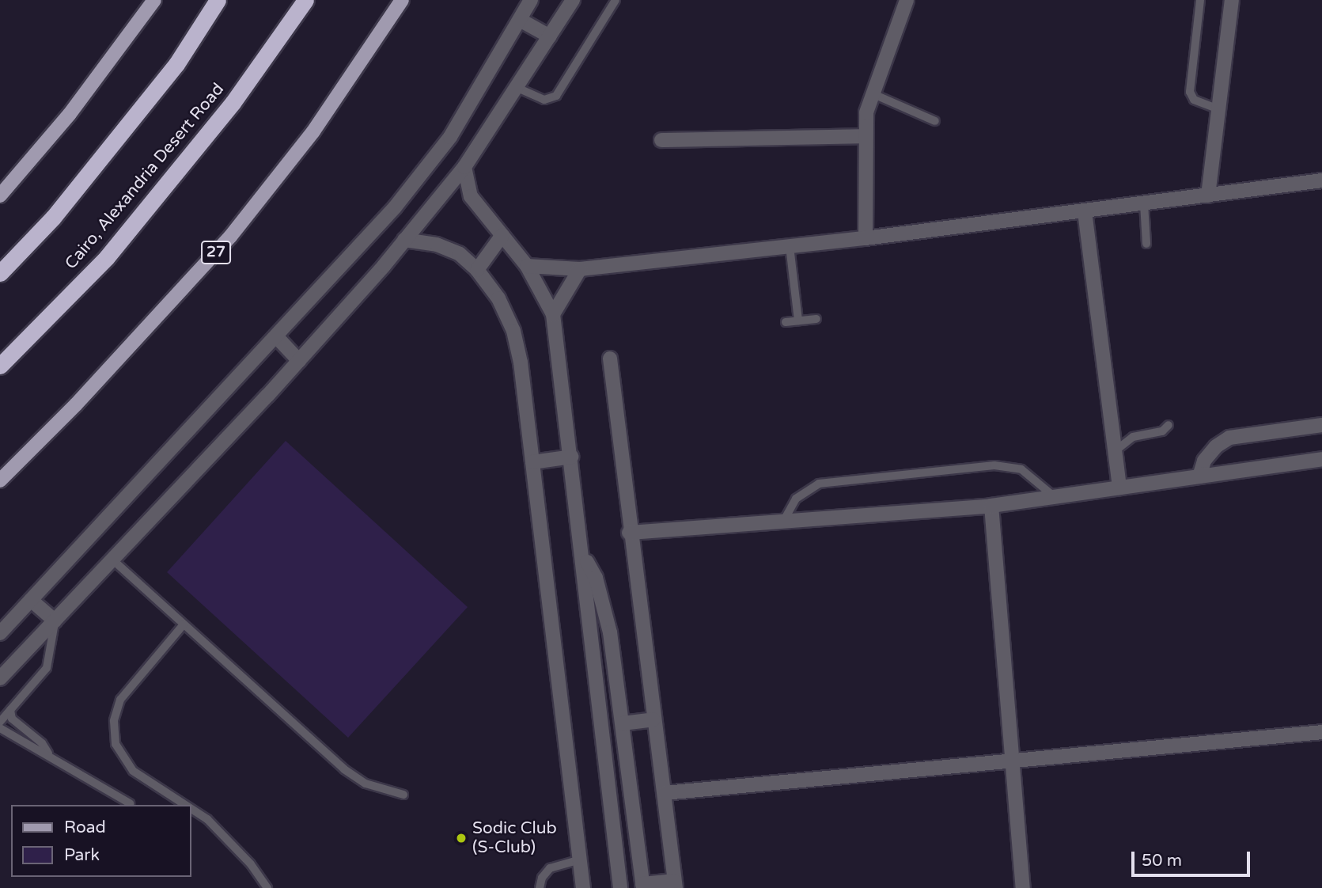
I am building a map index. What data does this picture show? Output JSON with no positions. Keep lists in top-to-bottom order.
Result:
{
  "streets": {
    "highway": ["Cairo, Alexandria Desert Road"],
    "main road": ["27"]
  },
  "places": ["Sodic Club (S-Club)"],
  "legend": ["Road", "Park"],
  "scale_bar": "50 m"
}
